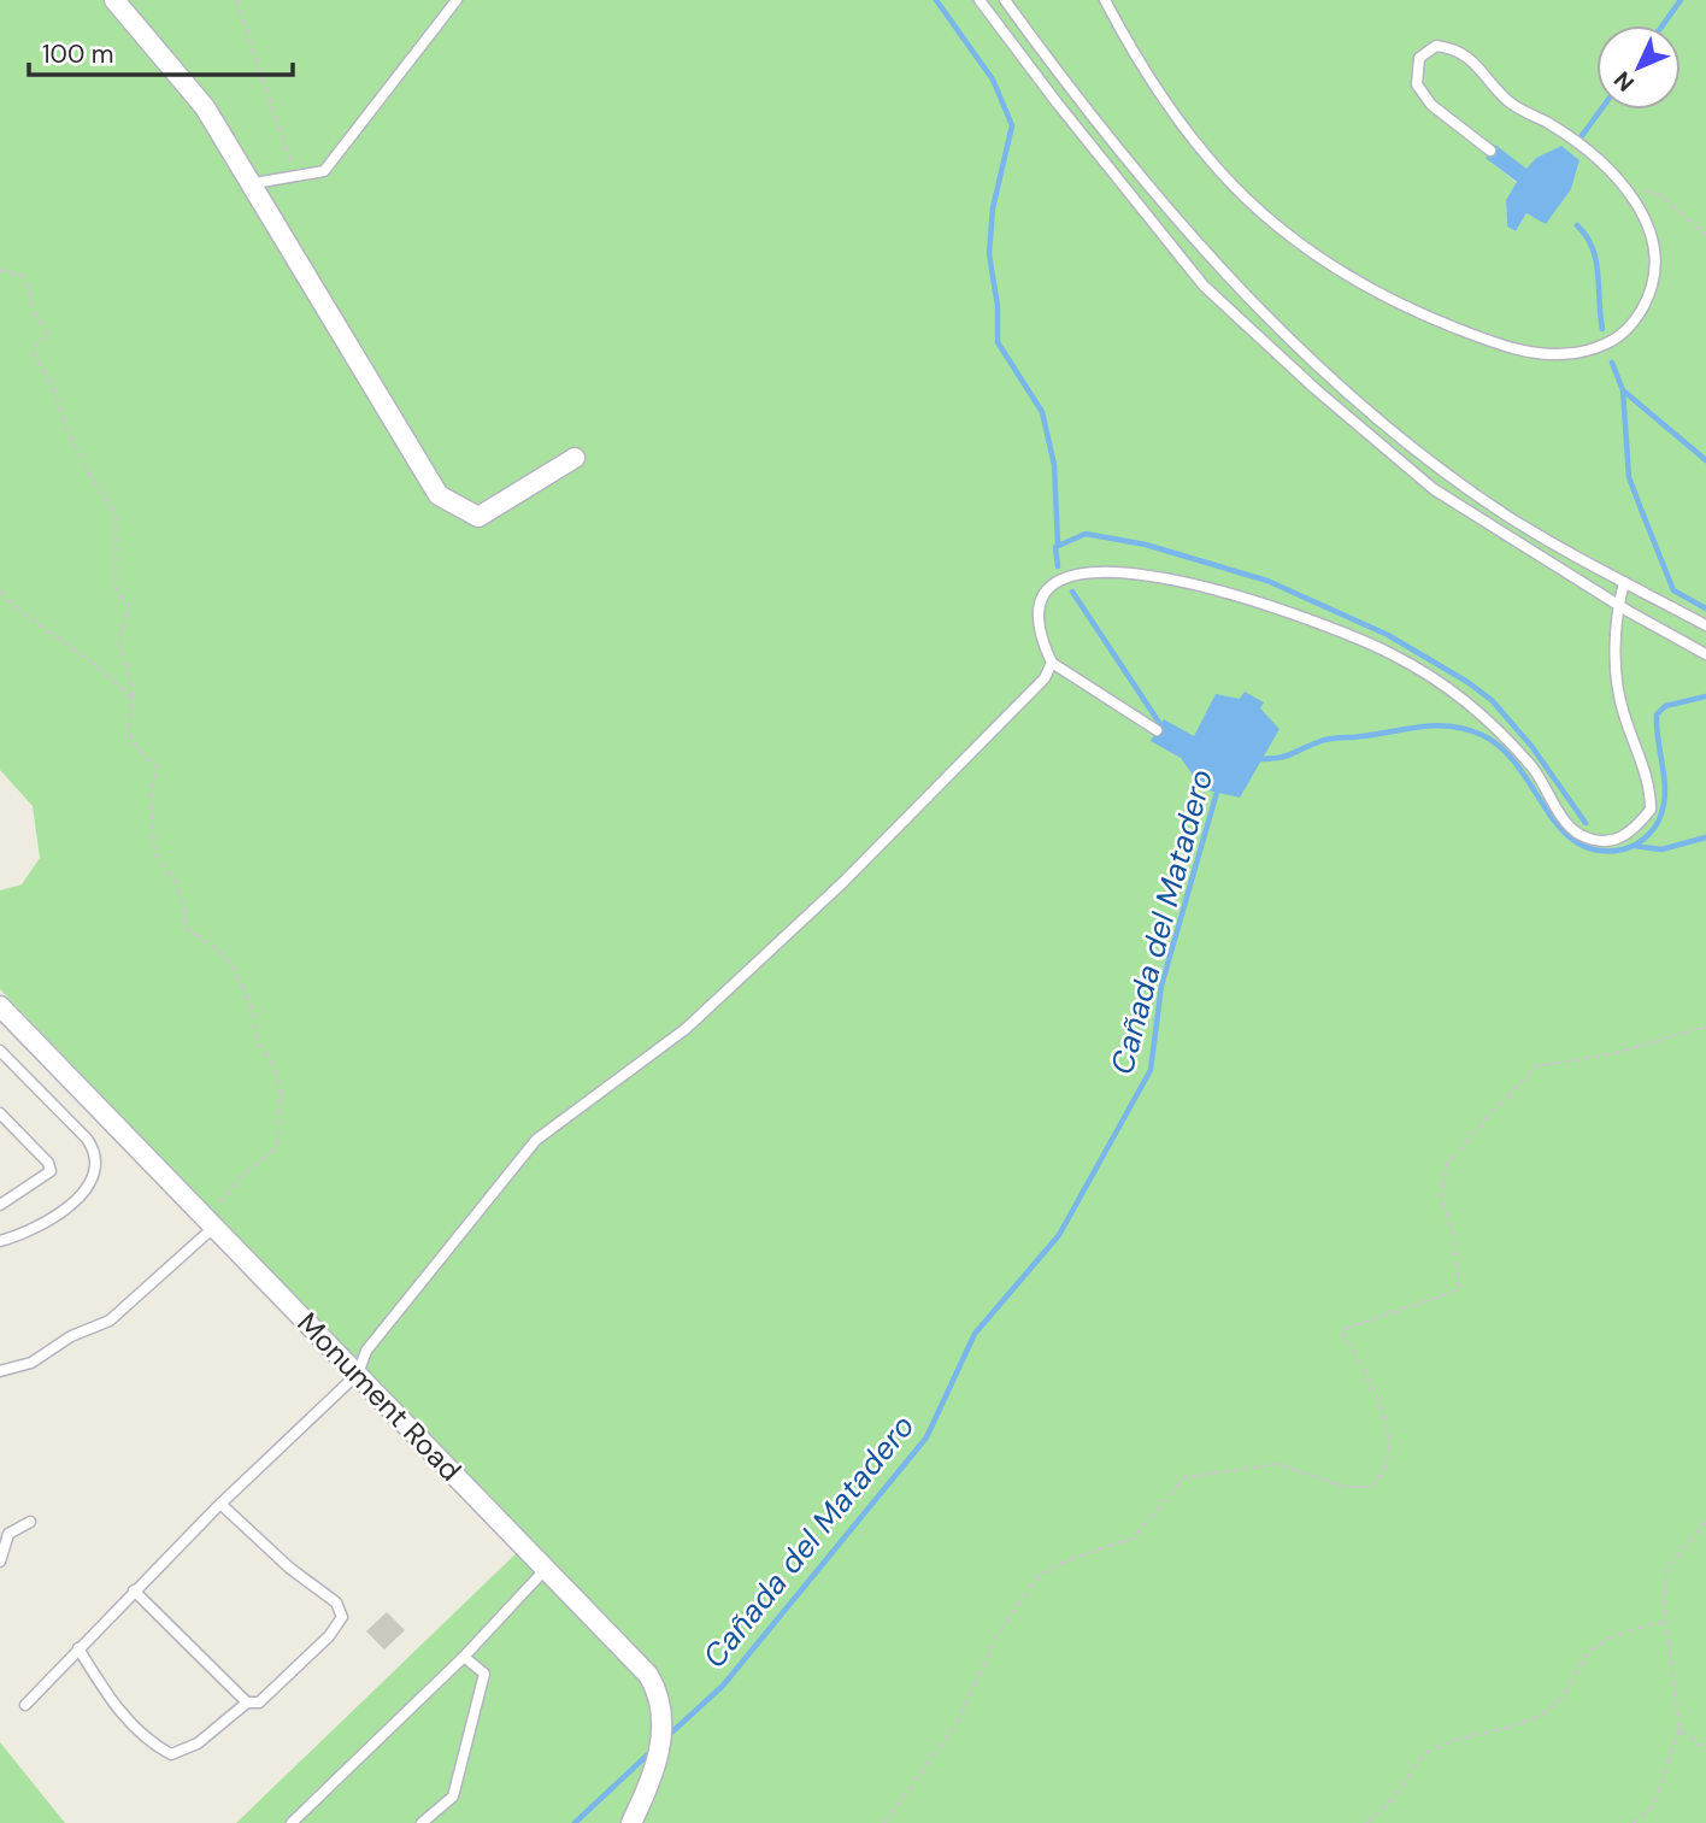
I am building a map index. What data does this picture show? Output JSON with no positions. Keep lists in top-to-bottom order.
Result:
{
  "streets": {
    "street": ["Monument Road"]
  },
  "water": ["Cañada del Matadero"],
  "scale_bar": "100 m",
  "north": "bottom left"
}
